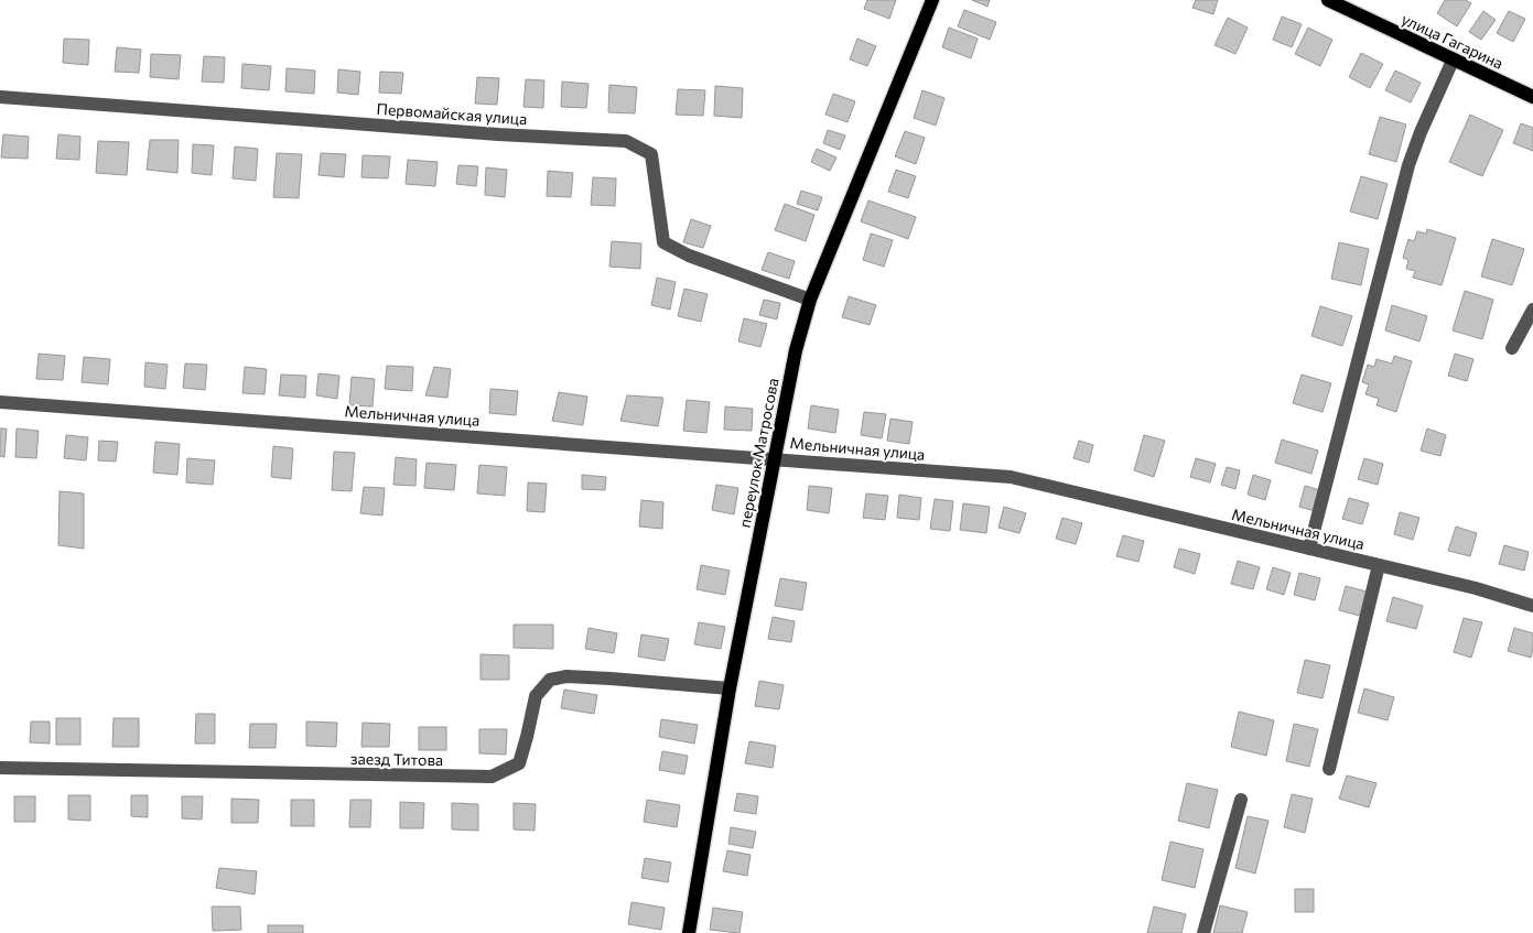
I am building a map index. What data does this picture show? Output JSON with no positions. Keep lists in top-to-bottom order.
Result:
{
  "streets": {
    "main road": ["улица Гагарина", "переулок Матросова"],
    "street": ["Первомайская улица", "Мельничная улица", "заезд Титова"]
  },
  "crossings": [
    ["Первомайская улица", "переулок Матросова"],
    ["Мельничная улица", "переулок Матросова"],
    ["переулок Матросова", "заезд Титова"]
  ]
}
